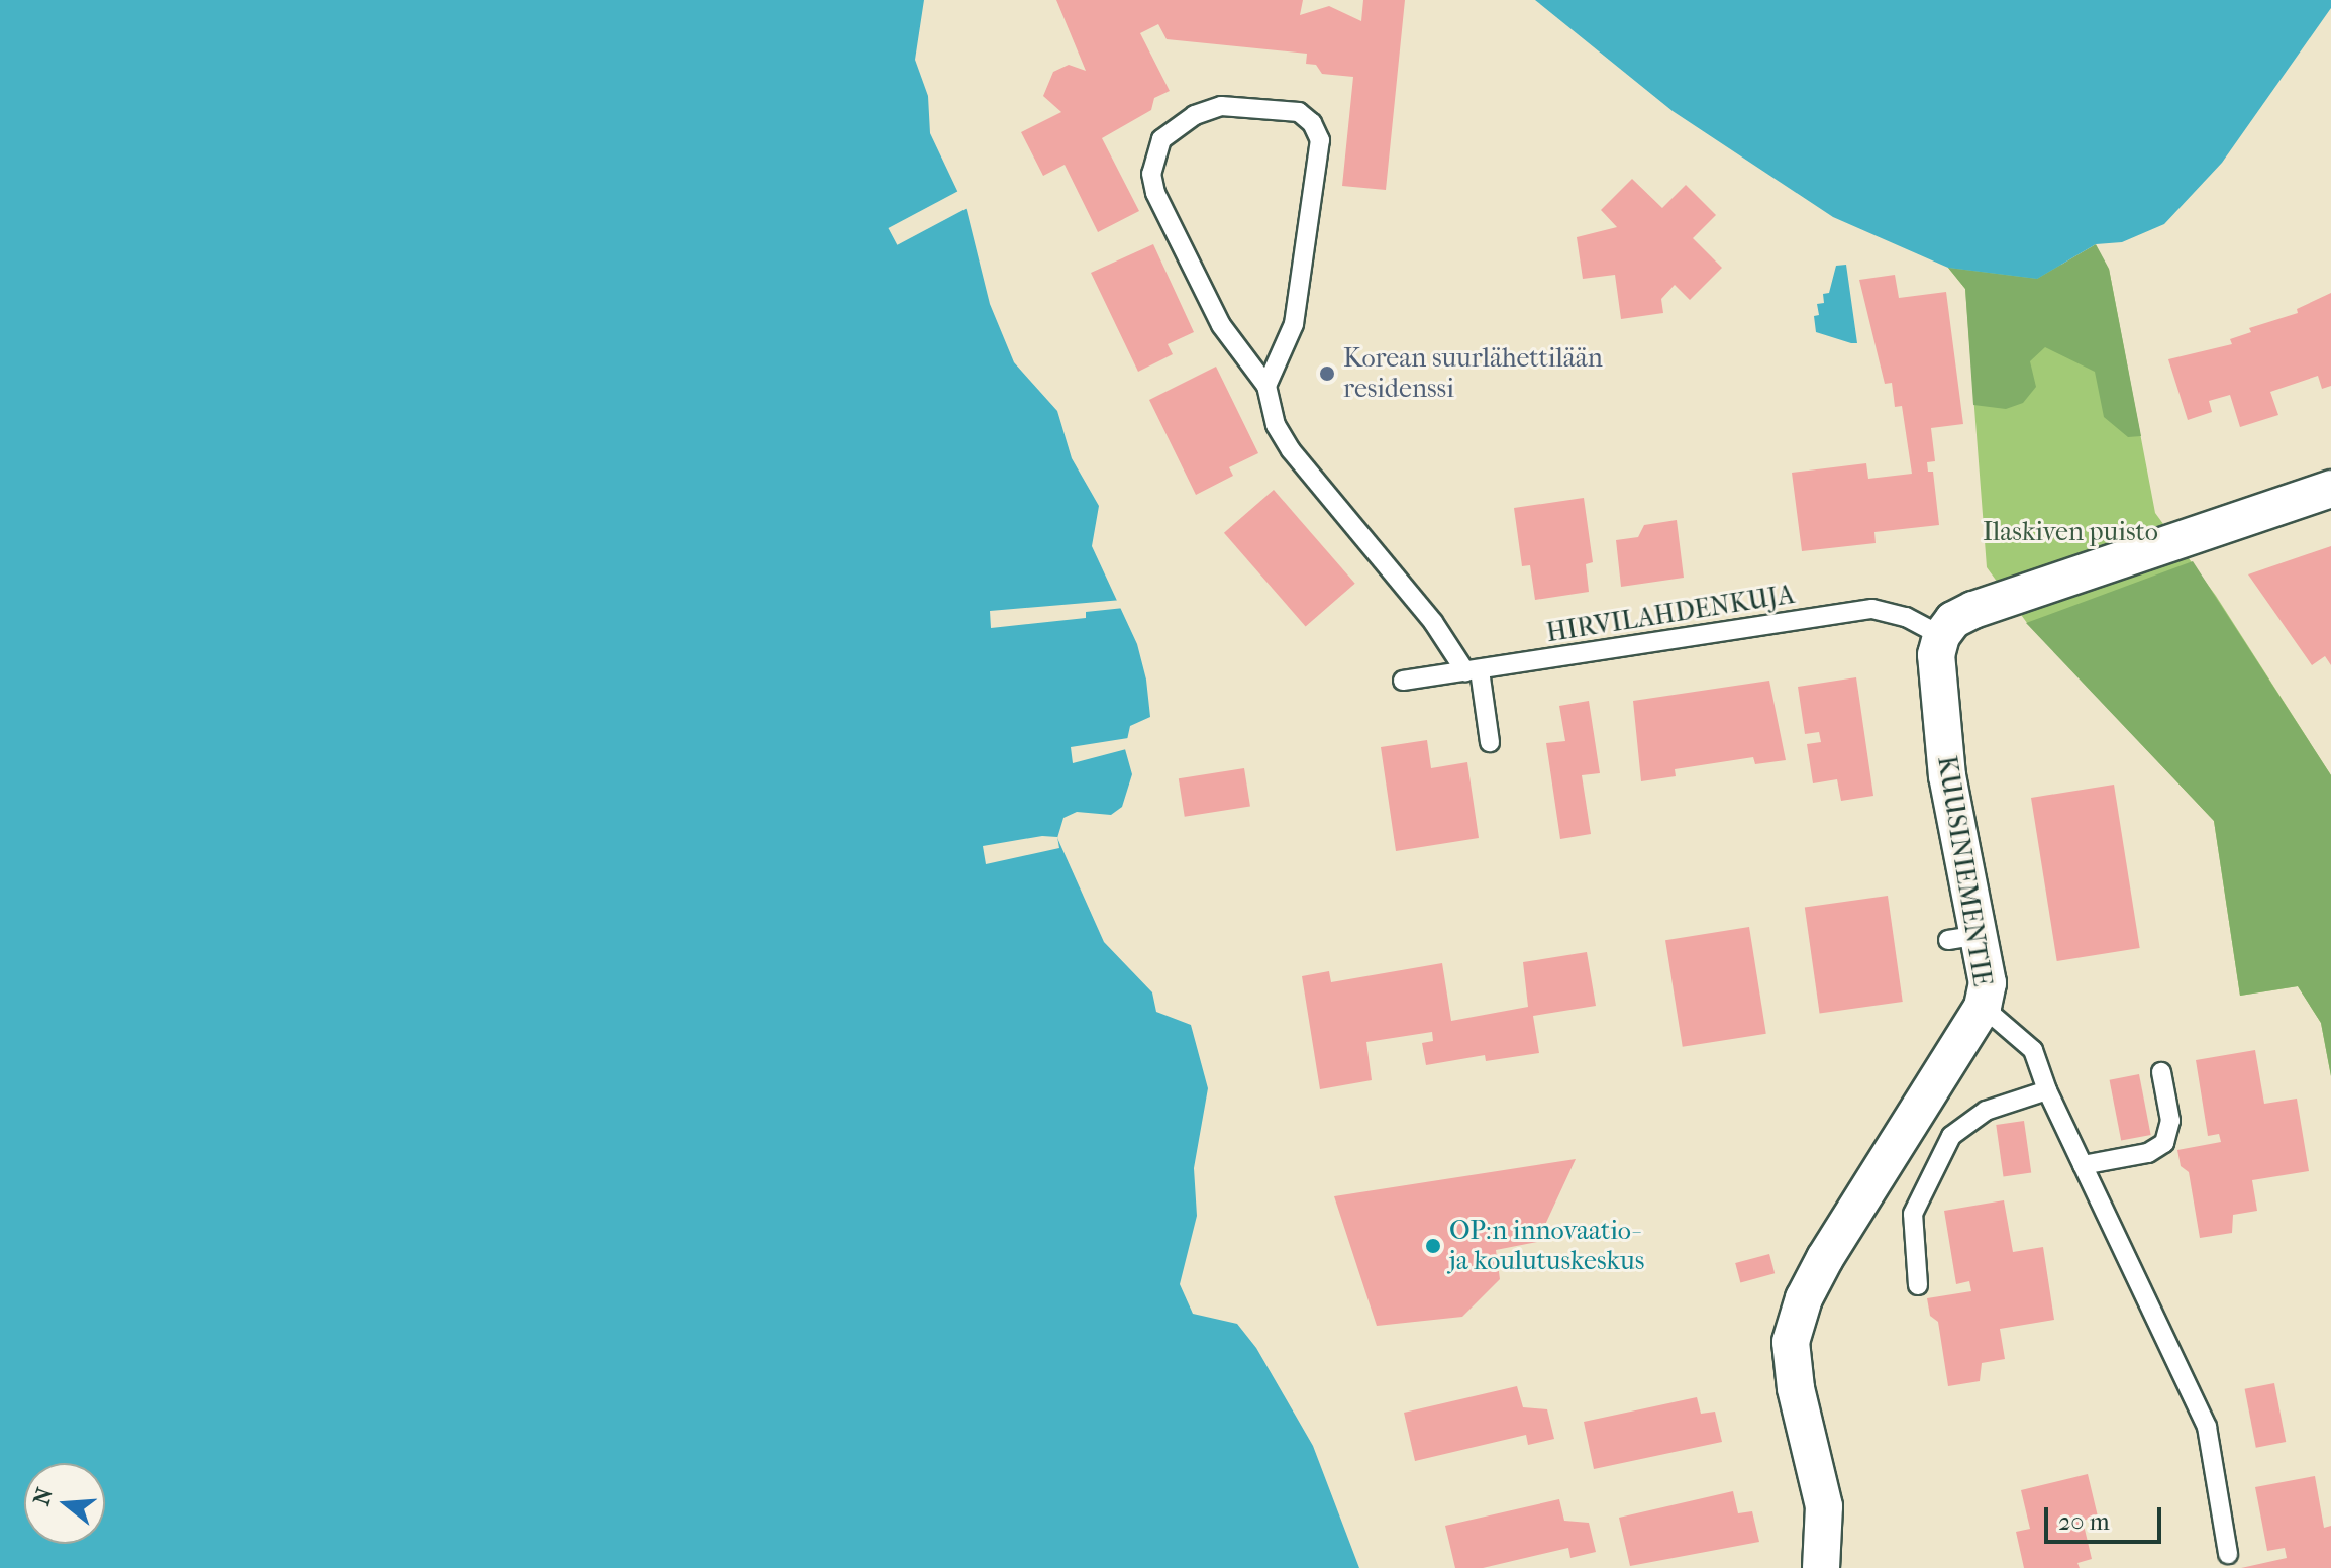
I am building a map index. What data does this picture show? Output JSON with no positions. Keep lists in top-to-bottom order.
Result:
{
  "streets": {
    "street": ["KUUSINIEMENTIE"],
    "lane": ["HIRVILAHDENKUJA"]
  },
  "crossings": [
    ["HIRVILAHDENKUJA", "KUUSINIEMENTIE"]
  ],
  "parks": ["Ilaskiven puisto"],
  "places": ["Korean suurlähettilään residenssi", "OP:n innovaatio- ja koulutuskeskus"],
  "scale_bar": "20 m",
  "north": "left"
}
